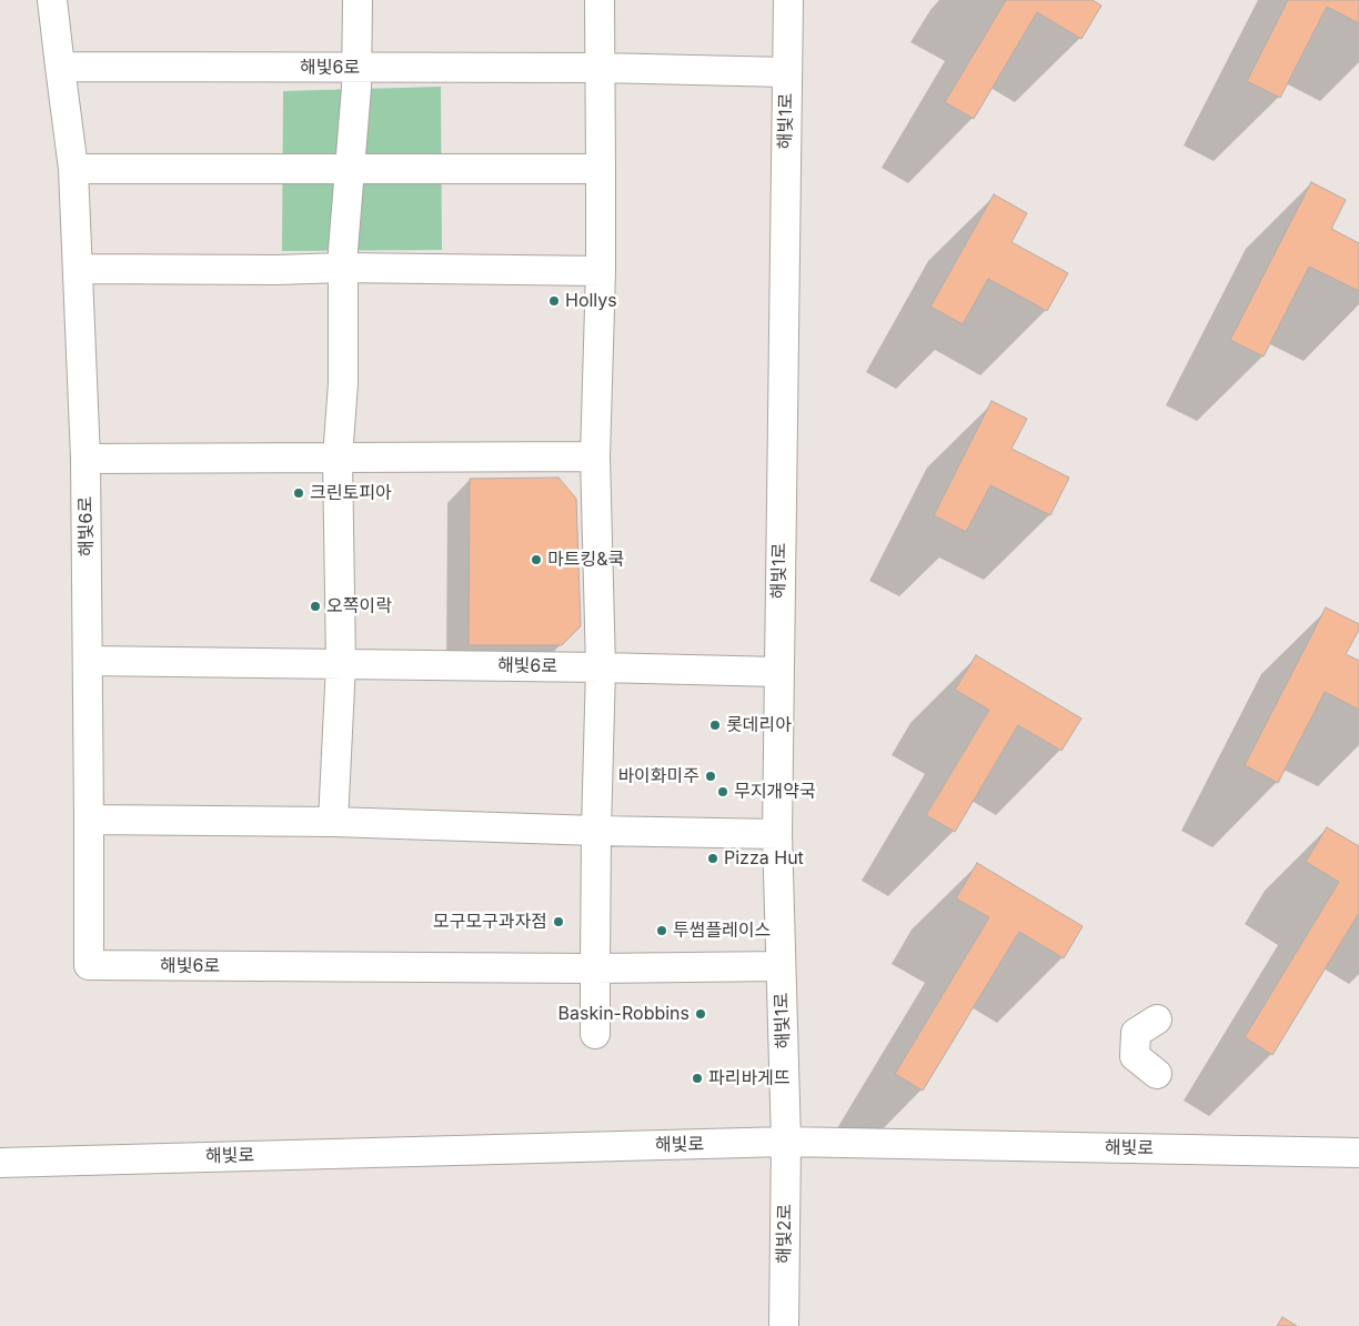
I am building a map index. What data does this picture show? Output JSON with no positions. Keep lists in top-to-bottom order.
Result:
{
  "streets": {
    "street": [
      "해빛6로",
      "해빛1로",
      "해빛로",
      "해빛2로"
    ]
  },
  "crossings": [
    ["해빛6로", "해빛1로"],
    ["해빛1로", "해빛로"],
    ["해빛1로", "해빛2로"],
    ["해빛로", "해빛2로"]
  ],
  "places": [
    "Hollys",
    "크린토피아",
    "마트킹&쿡",
    "오쪽이락",
    "롯데리아",
    "바이화미주",
    "무지개약국",
    "Pizza Hut",
    "모구모구과자점",
    "투썸플레이스",
    "Baskin-Robbins",
    "파리바게뜨"
  ]
}
